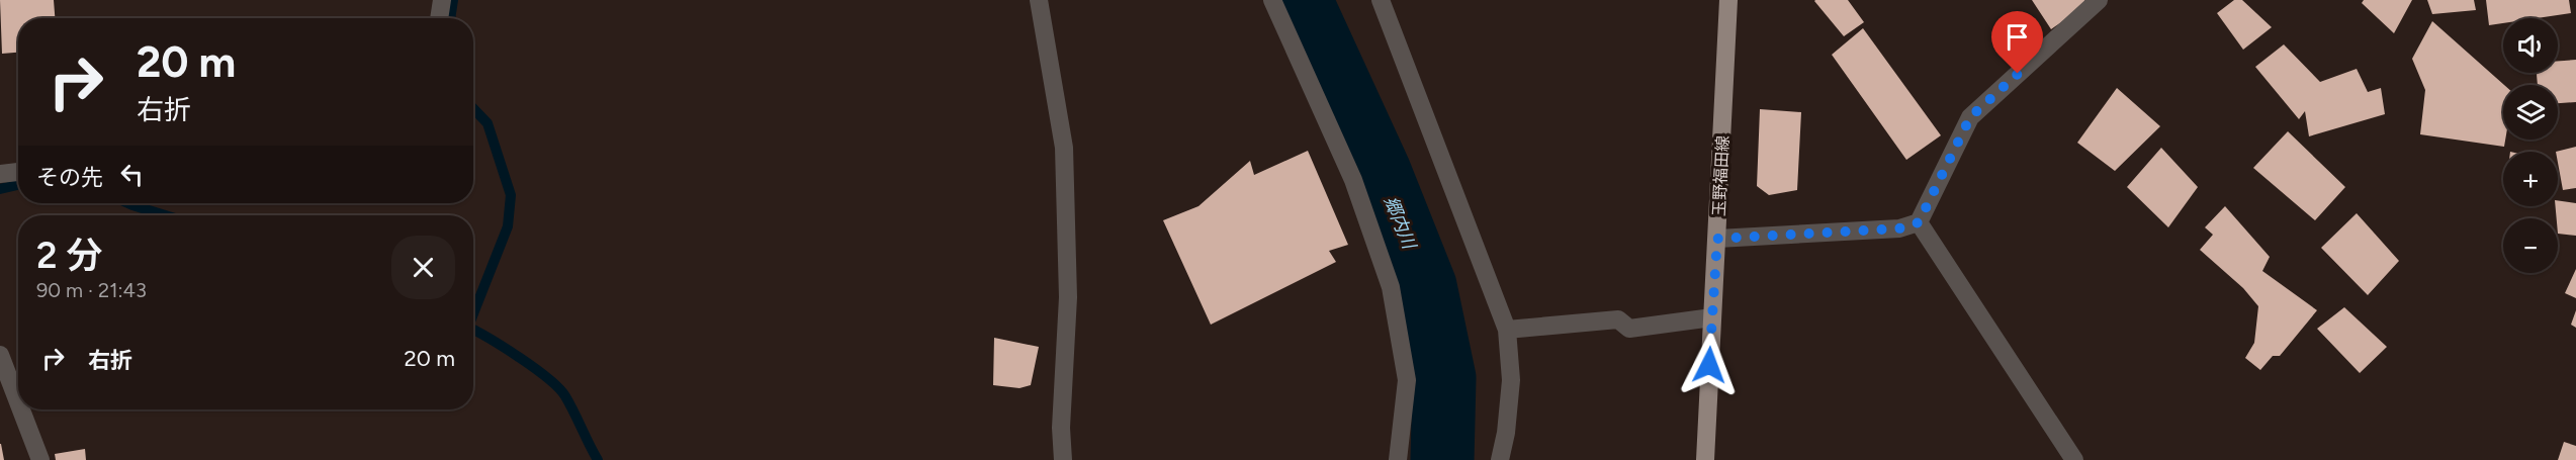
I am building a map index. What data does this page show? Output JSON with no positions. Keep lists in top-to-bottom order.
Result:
{
  "streets": {
    "main road": ["玉野福田線"]
  },
  "water": ["郷内川"],
  "page": {
    "map_buttons": ["+", "−"],
    "turn": ["20 m", "右折"],
    "then": "その先",
    "heading": ["2 分", "90 m · 21:43"],
    "list": [
      {
        "name": "右折",
        "value": "20 m"
      }
    ]
  }
}
